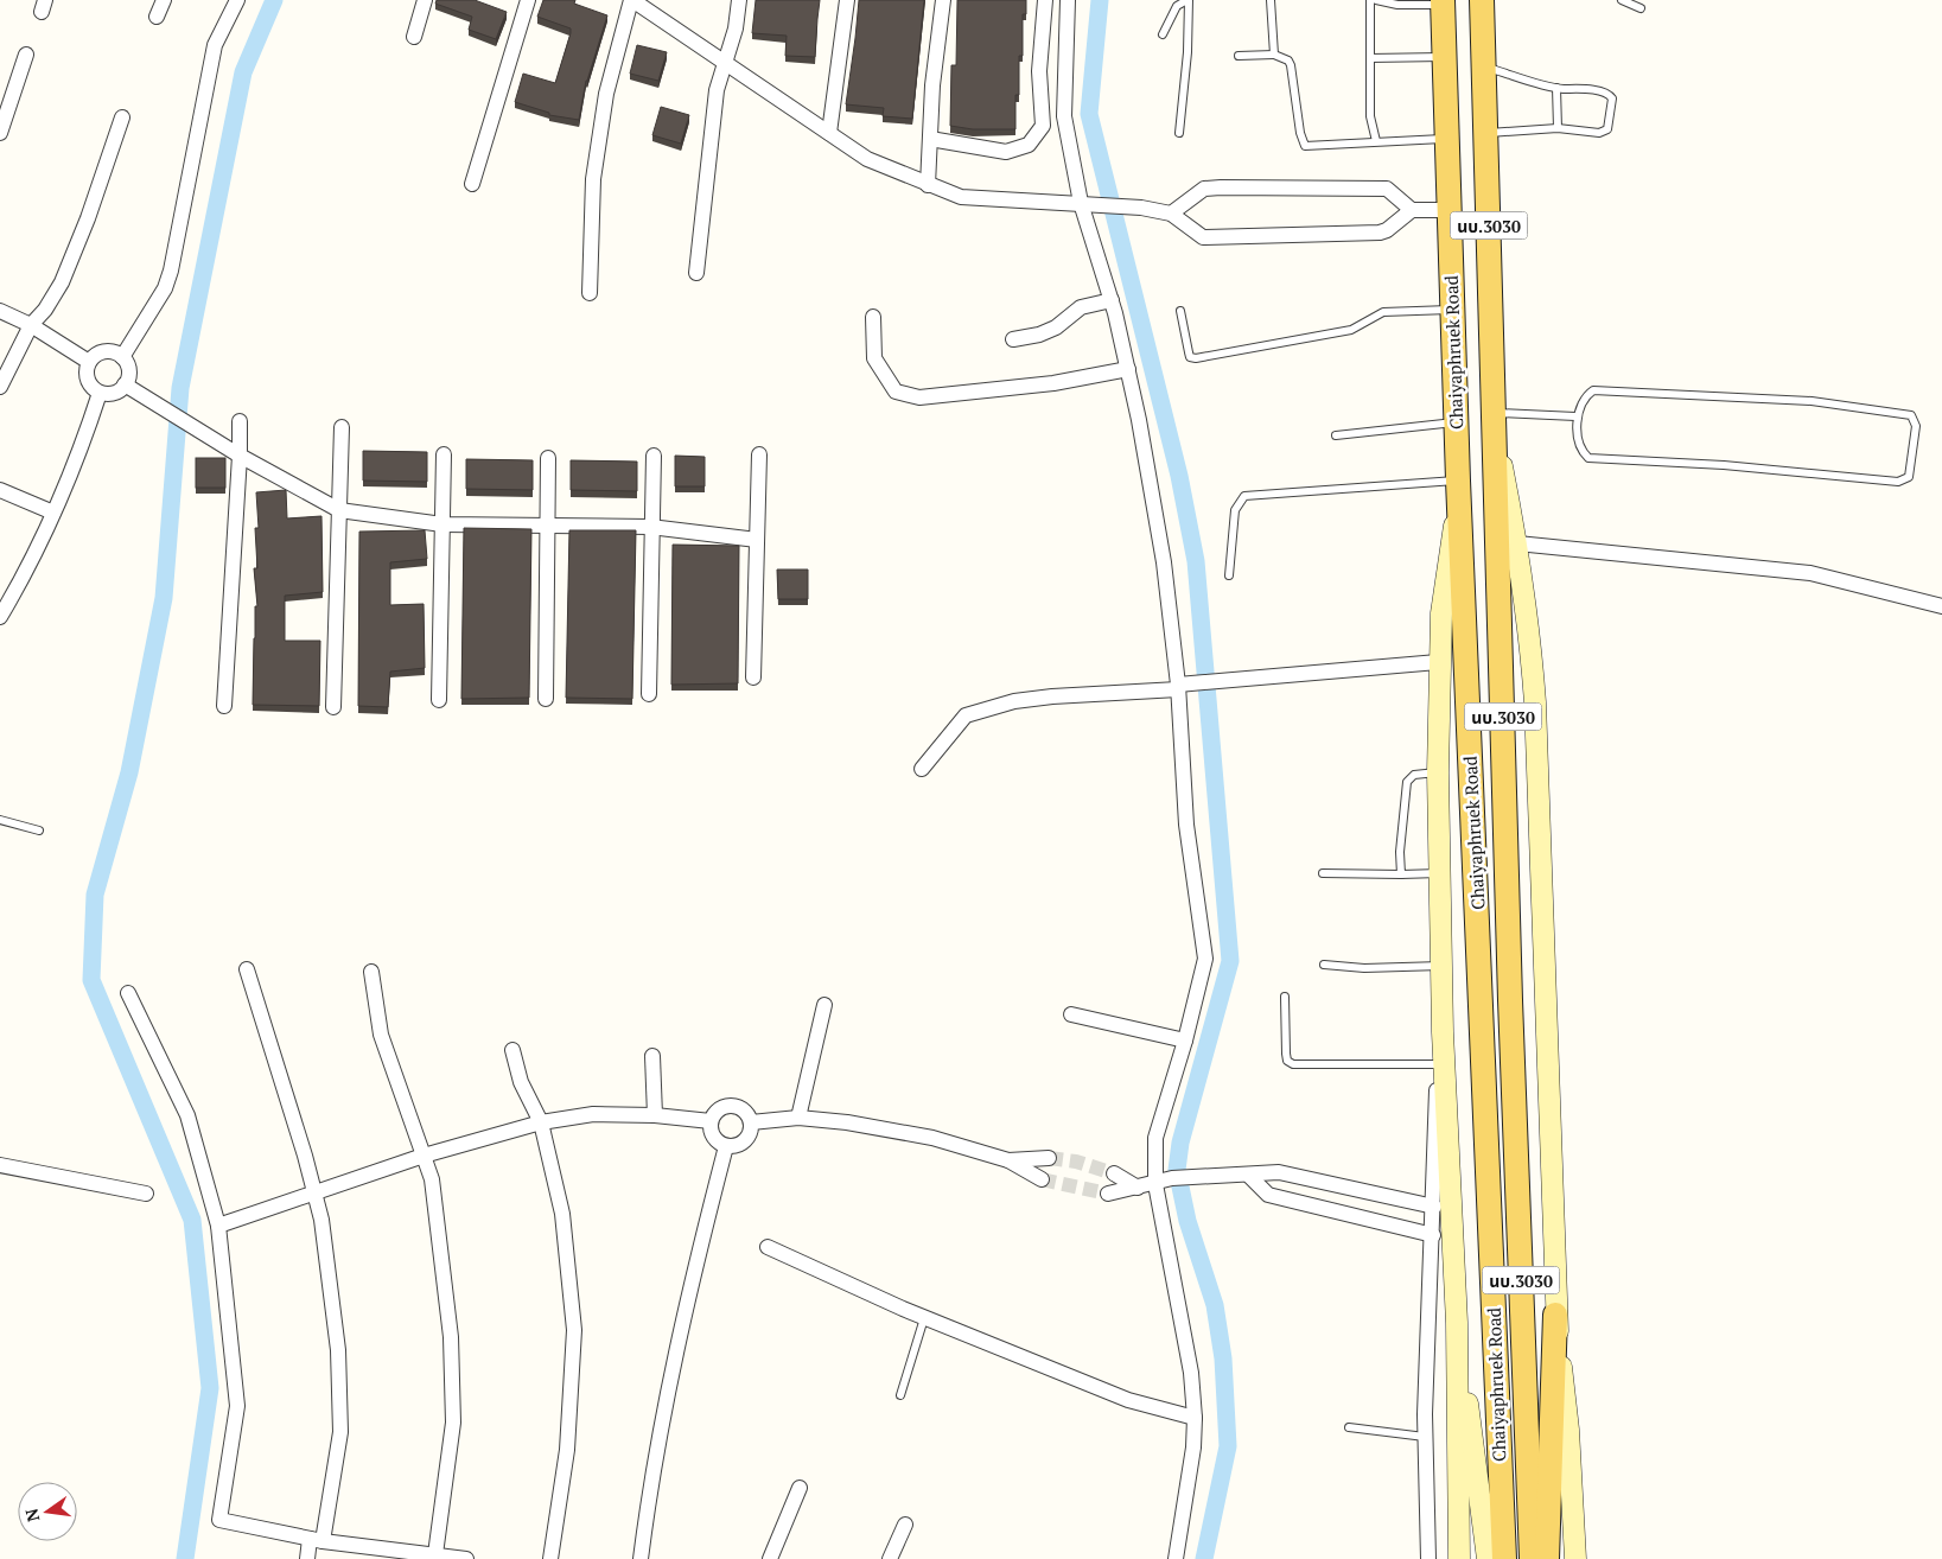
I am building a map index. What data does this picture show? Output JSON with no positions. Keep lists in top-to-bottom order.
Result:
{
  "streets": {
    "main road": ["นบ.3030", "Chaiyaphruek Road"]
  },
  "north": "left"
}
